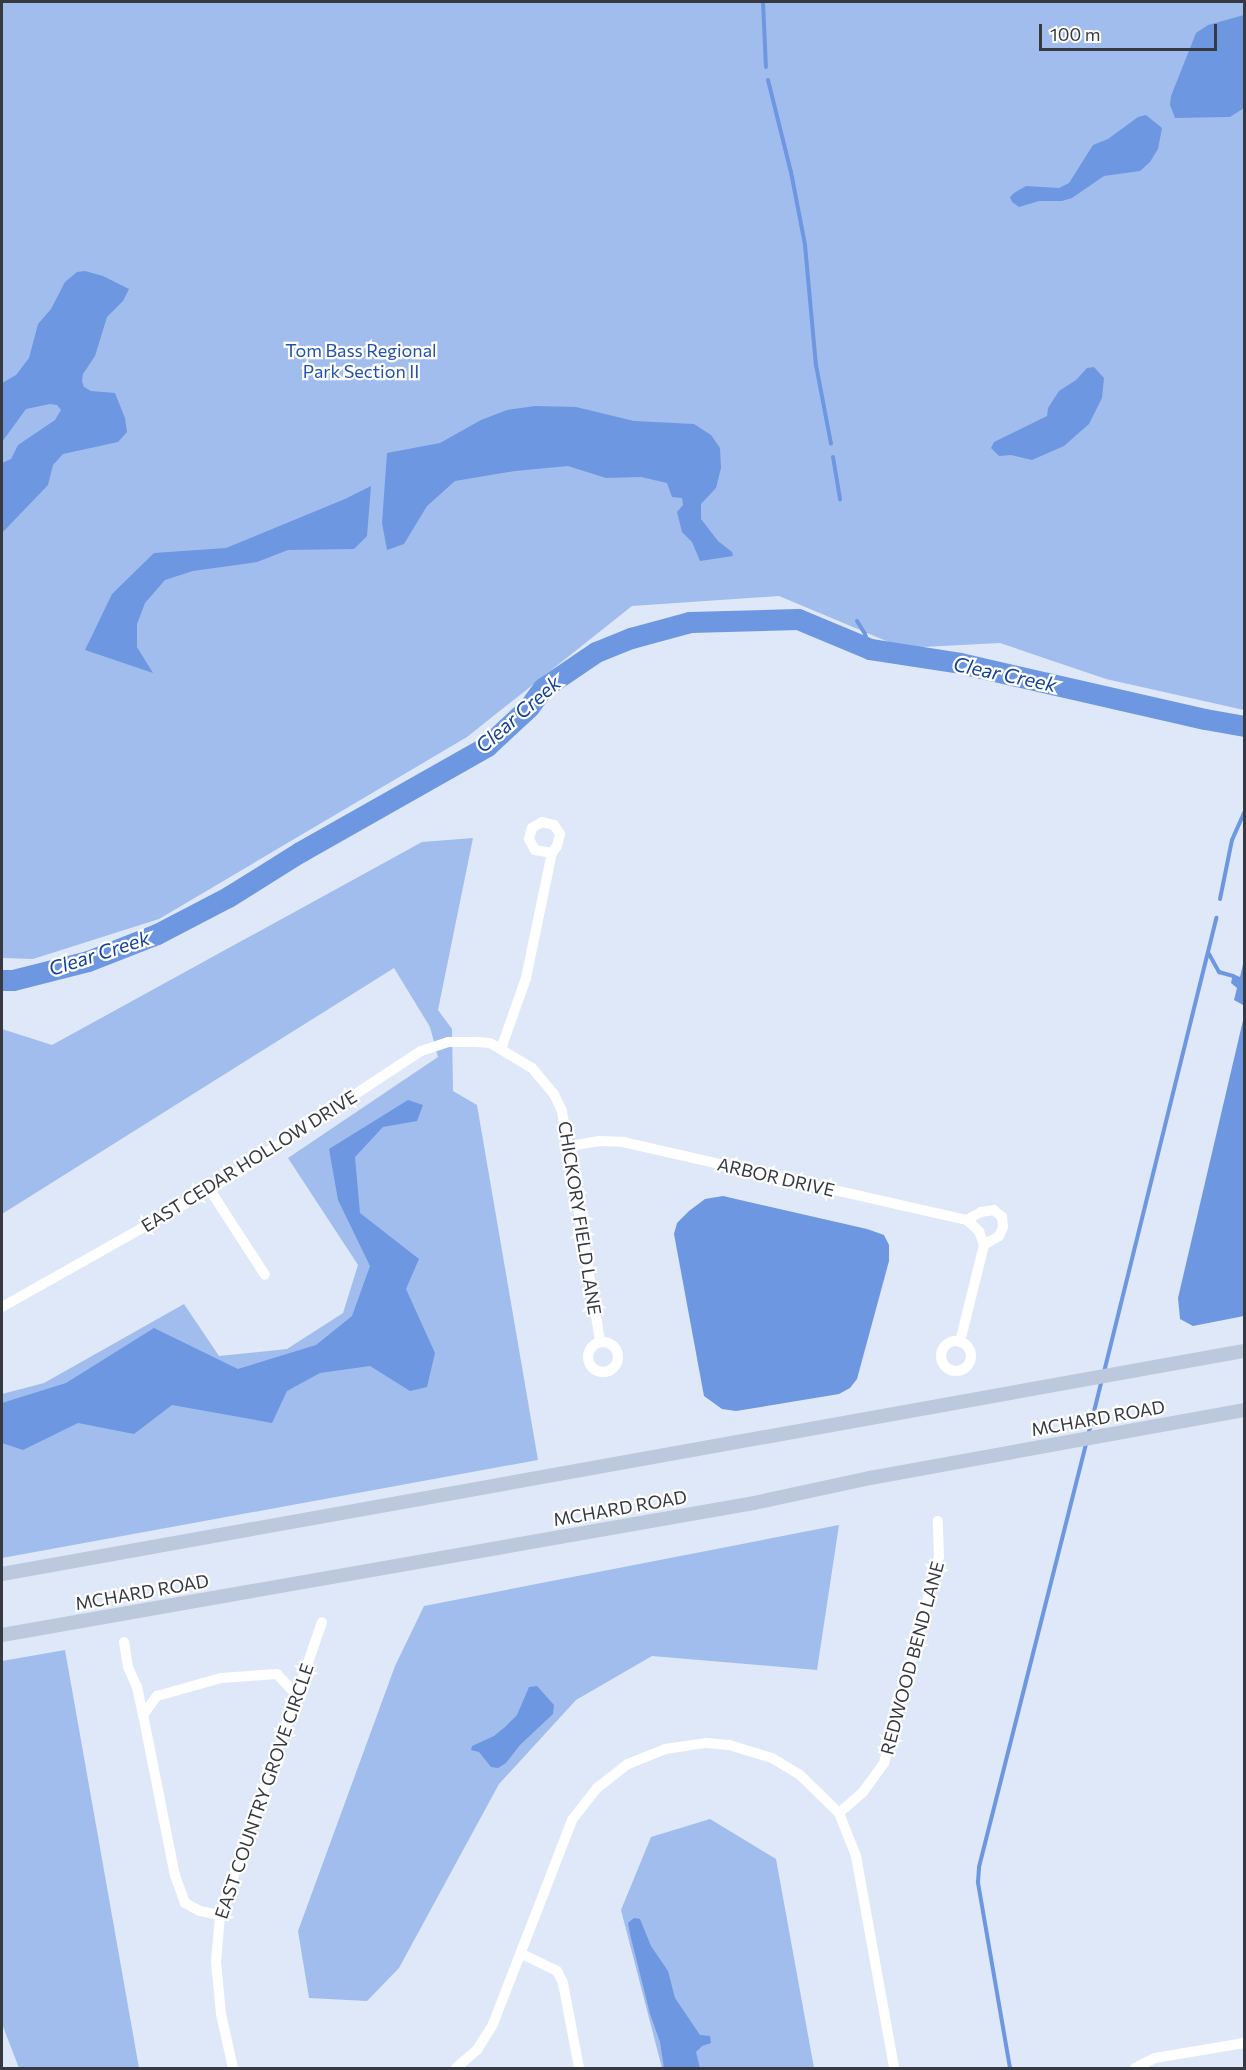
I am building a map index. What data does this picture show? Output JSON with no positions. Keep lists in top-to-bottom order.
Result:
{
  "streets": {
    "main road": ["MCHARD ROAD"],
    "street": [
      "EAST CEDAR HOLLOW DRIVE",
      "ARBOR DRIVE",
      "CHICKORY FIELD LANE",
      "REDWOOD BEND LANE",
      "EAST COUNTRY GROVE CIRCLE"
    ]
  },
  "crossings": [
    ["EAST CEDAR HOLLOW DRIVE", "CHICKORY FIELD LANE"],
    ["ARBOR DRIVE", "CHICKORY FIELD LANE"]
  ],
  "water": ["Clear Creek"],
  "parks": ["Tom Bass Regional Park Section II"],
  "scale_bar": "100 m"
}
